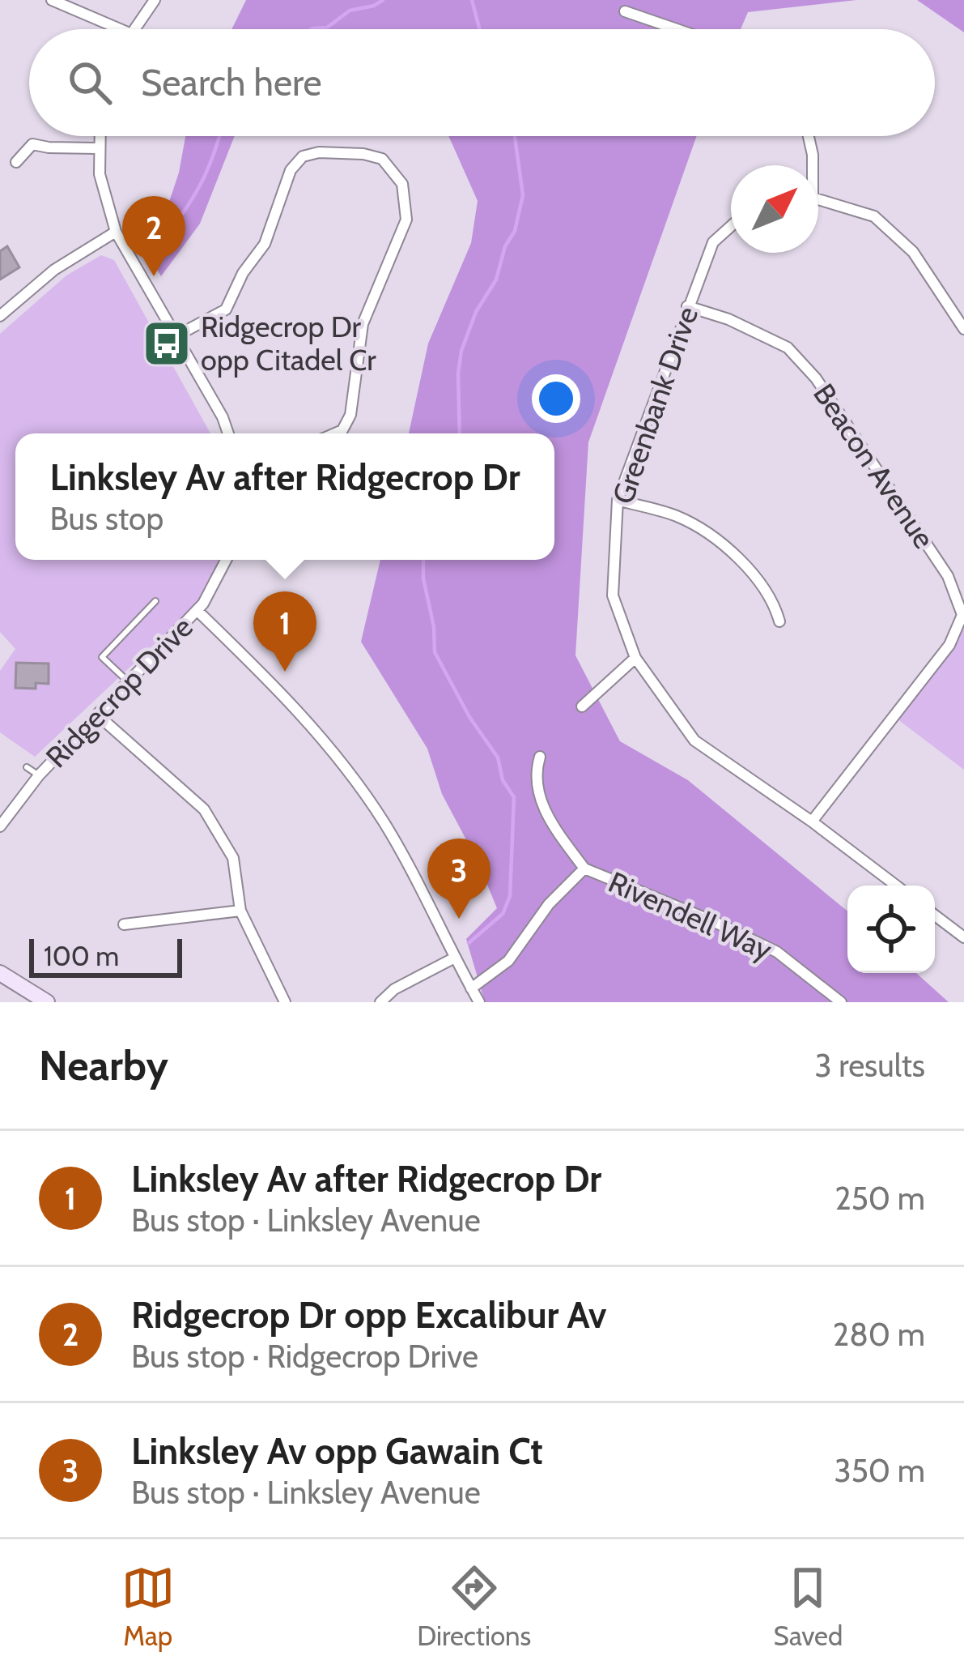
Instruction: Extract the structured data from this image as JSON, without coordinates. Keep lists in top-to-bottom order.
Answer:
{
  "streets": {
    "street": [
      "Greenbank Drive",
      "Beacon Avenue",
      "Ridgecrop Drive",
      "Rivendell Way"
    ]
  },
  "crossings": [
    ["Greenbank Drive", "Beacon Avenue"]
  ],
  "places": {
    "bus stop": ["Ridgecrop Dr opp Citadel Cr"]
  },
  "scale_bar": "100 m",
  "north": "top right",
  "page": {
    "search": "Search here",
    "pins": ["2", "1", "3"],
    "popup": ["Linksley Av after Ridgecrop Dr", "Bus stop"],
    "scale": "100 m",
    "heading": ["Nearby", "3 results"],
    "list": [
      {
        "mark": "1",
        "name": "Linksley Av after Ridgecrop Dr",
        "note": "Bus stop · Linksley Avenue",
        "value": "250 m"
      },
      {
        "mark": "2",
        "name": "Ridgecrop Dr opp Excalibur Av",
        "note": "Bus stop · Ridgecrop Drive",
        "value": "280 m"
      },
      {
        "mark": "3",
        "name": "Linksley Av opp Gawain Ct",
        "note": "Bus stop · Linksley Avenue",
        "value": "350 m"
      }
    ],
    "nav": ["Map", "Directions", "Saved"]
  }
}
